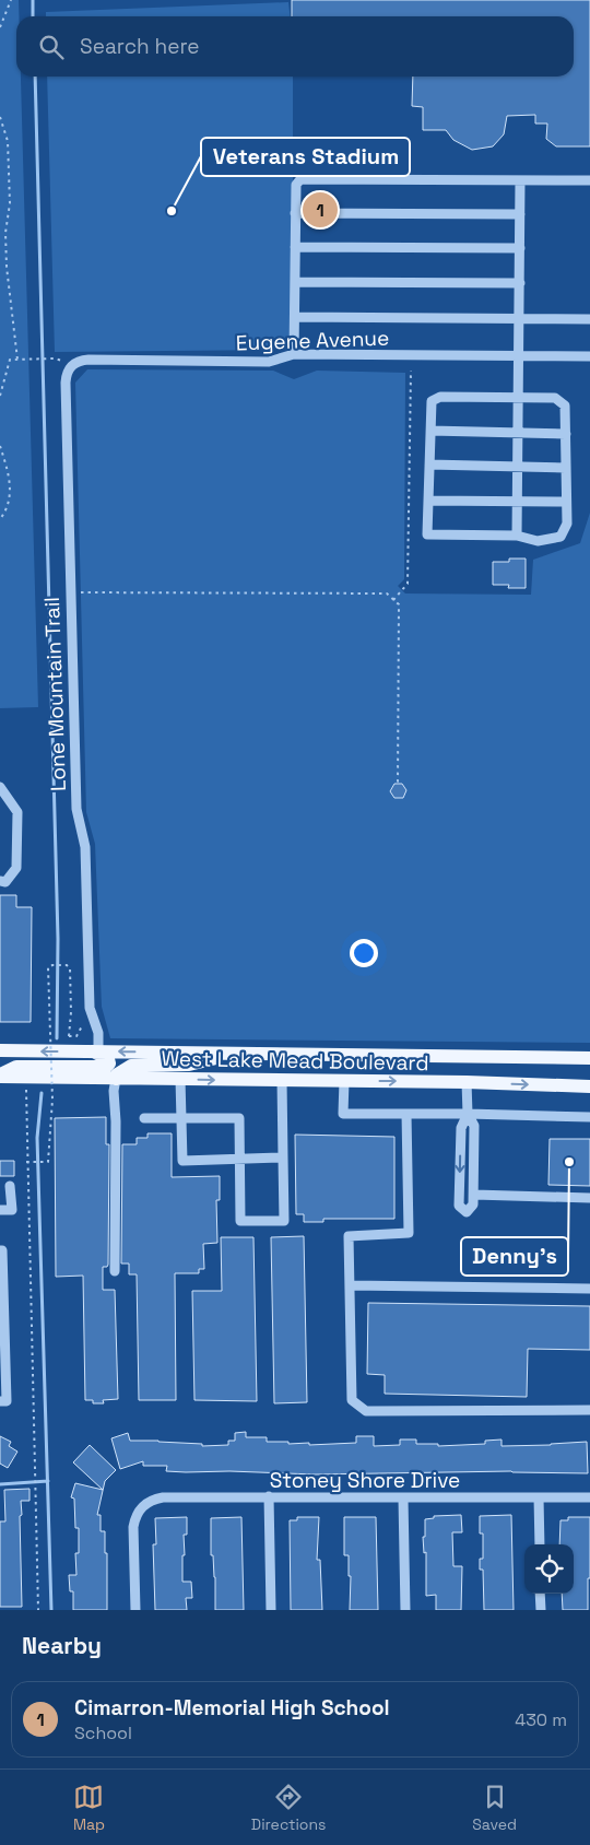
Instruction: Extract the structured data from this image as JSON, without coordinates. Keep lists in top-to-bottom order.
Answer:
{
  "streets": {
    "main road": ["West Lake Mead Boulevard"],
    "street": ["Eugene Avenue", "Lone Mountain Trail", "Stoney Shore Drive"]
  },
  "crossings": [
    ["Eugene Avenue", "Lone Mountain Trail"],
    ["Lone Mountain Trail", "West Lake Mead Boulevard"]
  ],
  "places": ["Veterans Stadium", "Denny's"],
  "page": {
    "search": "Search here",
    "pins": "1",
    "heading": "Nearby",
    "list": [
      {
        "mark": "1",
        "name": "Cimarron-Memorial High School",
        "note": "School",
        "value": "430 m"
      }
    ],
    "nav": ["Map", "Directions", "Saved"]
  }
}
